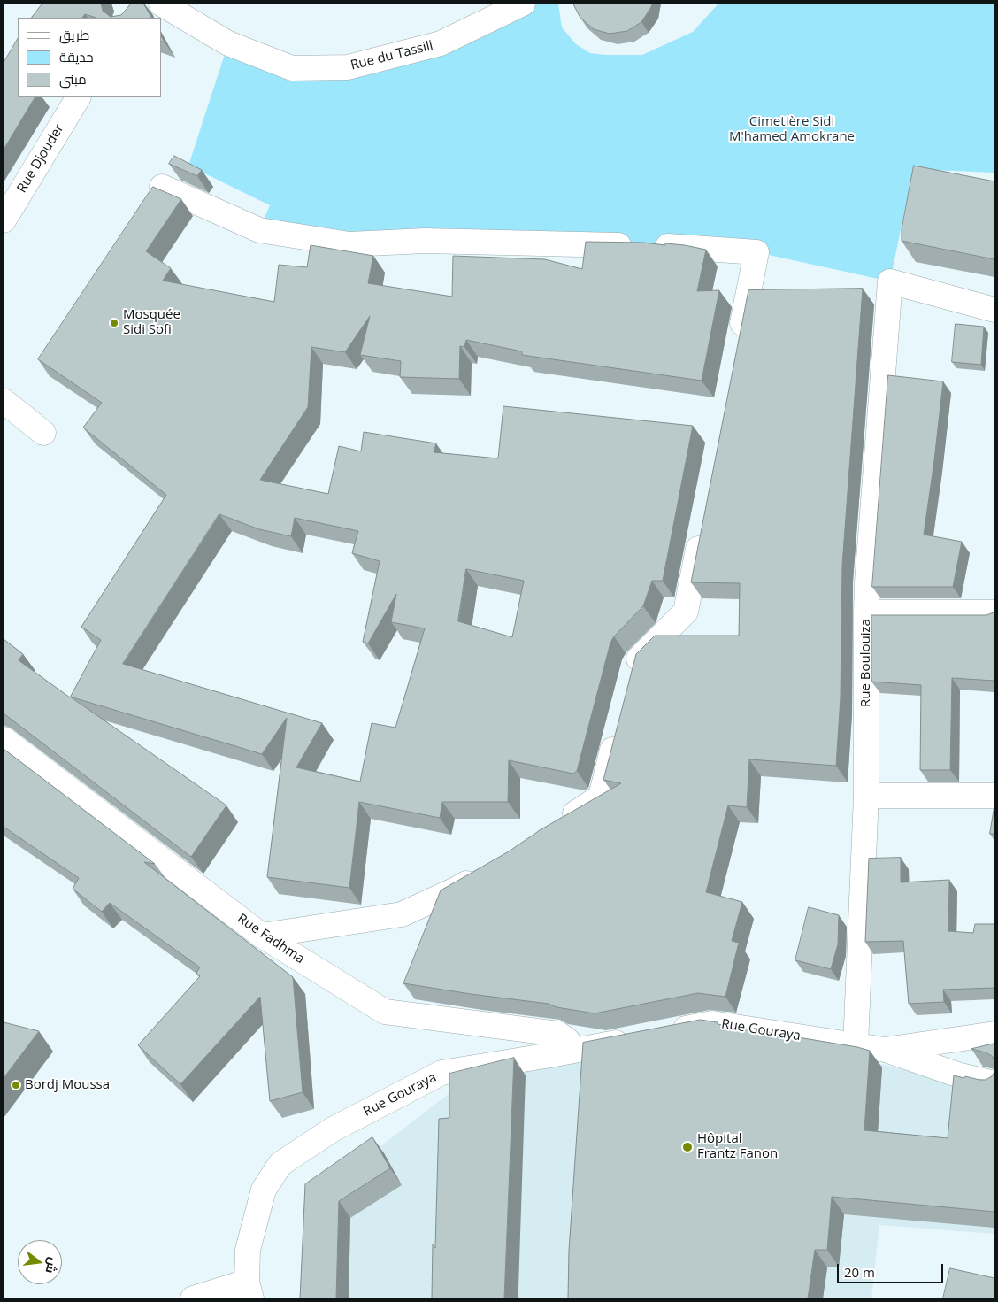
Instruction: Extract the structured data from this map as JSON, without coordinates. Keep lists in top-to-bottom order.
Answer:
{
  "streets": {
    "street": [
      "Rue du Tassili",
      "Rue Djouder",
      "Rue Boulouiza",
      "Rue Fadhma",
      "Rue Gouraya"
    ]
  },
  "crossings": [
    ["Rue Boulouiza", "Rue Gouraya"],
    ["Rue Fadhma", "Rue Gouraya"]
  ],
  "parks": ["Cimetière Sidi M'hamed Amokrane"],
  "places": ["Mosquée Sidi Sofi", "Bordj Moussa", "Hôpital Frantz Fanon"],
  "legend": ["طريق", "حديقة", "مبنى"],
  "scale_bar": "20 m",
  "north": "right"
}
